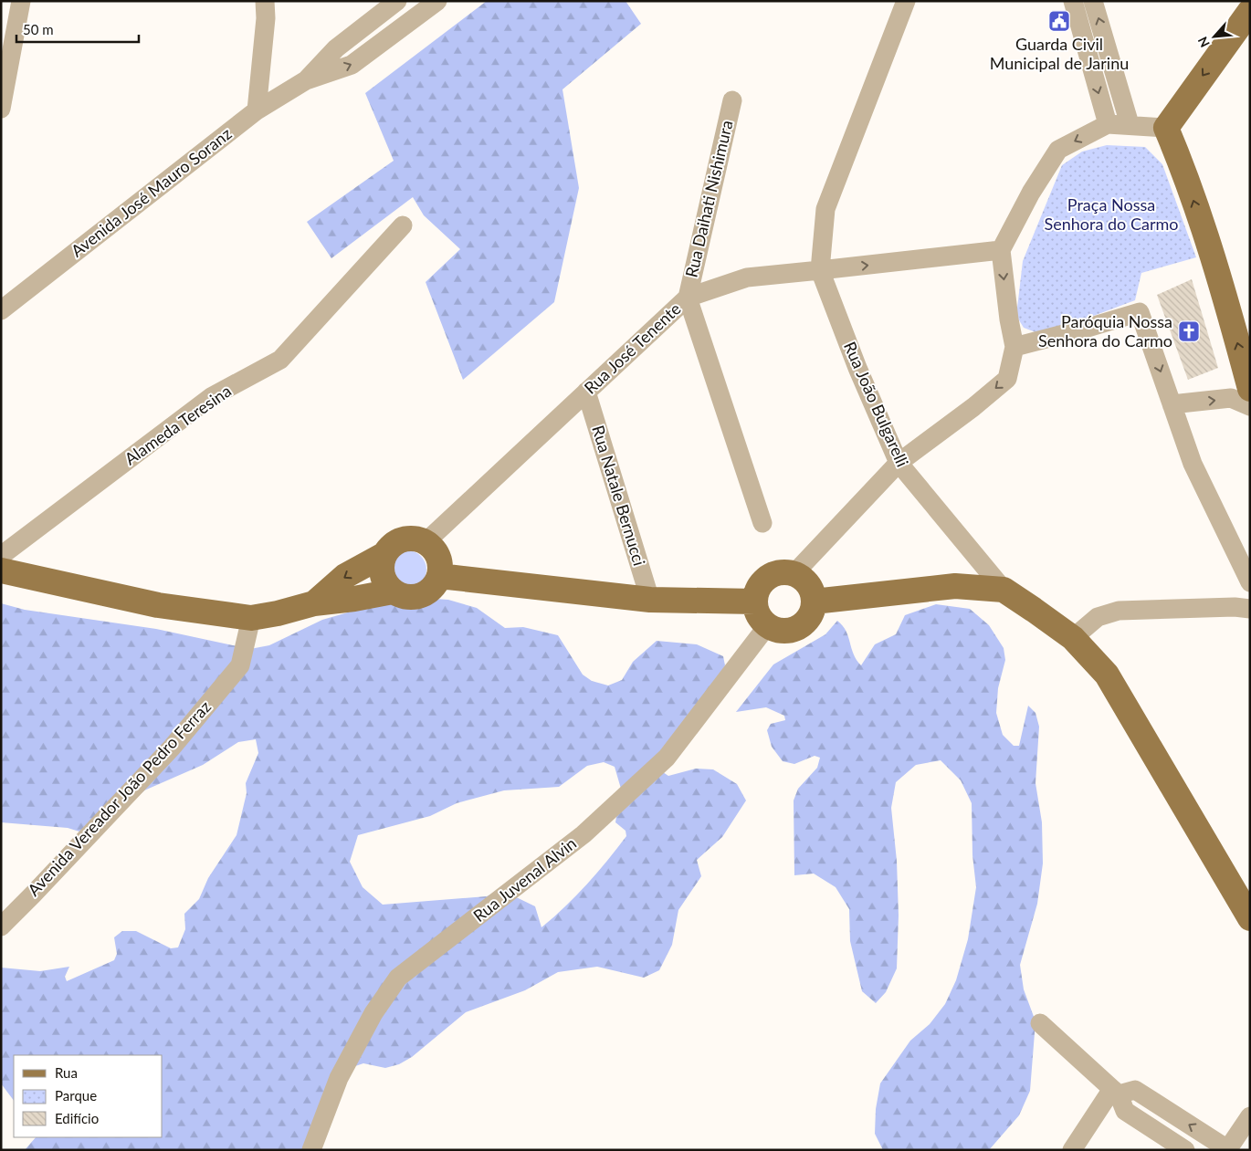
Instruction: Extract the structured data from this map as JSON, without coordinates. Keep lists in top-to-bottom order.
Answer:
{
  "streets": {
    "street": [
      "Avenida José Mauro Soranz",
      "Rua Daihati Nishimura",
      "Rua José Tenente",
      "Rua João Bulgarelli",
      "Alameda Teresina",
      "Rua Natale Bernucci",
      "Avenida Vereador João Pedro Ferraz",
      "Rua Juvenal Alvin"
    ]
  },
  "crossings": [
    ["Rua Daihati Nishimura", "Rua José Tenente"],
    ["Rua José Tenente", "Rua João Bulgarelli"],
    ["Rua José Tenente", "Rua Natale Bernucci"]
  ],
  "parks": ["Praça Nossa Senhora do Carmo"],
  "places": {
    "public building": ["Guarda Civil Municipal de Jarinu"],
    "church": ["Paróquia Nossa Senhora do Carmo"]
  },
  "legend": ["Rua", "Parque", "Edifício"],
  "scale_bar": "50 m",
  "north": "bottom left"
}
